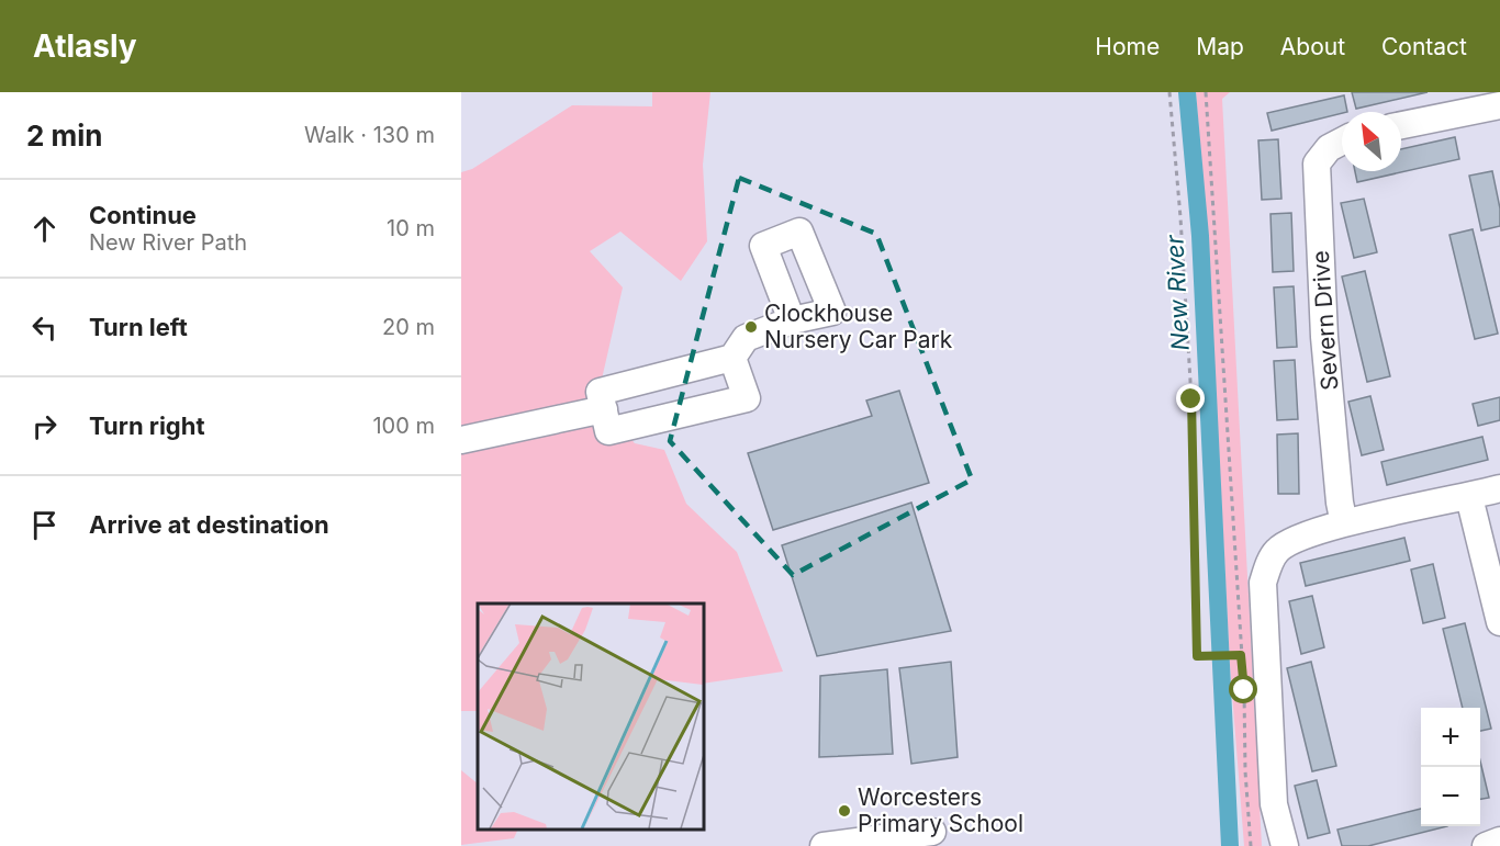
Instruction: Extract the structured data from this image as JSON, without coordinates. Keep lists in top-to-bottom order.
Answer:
{
  "streets": {
    "street": ["Severn Drive"]
  },
  "water": ["New River"],
  "places": ["Clockhouse Nursery Car Park", "Worcesters Primary School"],
  "north": "top left",
  "page": {
    "header": "Atlasly",
    "nav": [
      "Home",
      "Map",
      "About",
      "Contact"
    ],
    "heading": ["2 min", "Walk · 130 m"],
    "list": [
      ["Continue", "New River Path", "10 m"],
      ["Turn left", "20 m"],
      ["Turn right", "100 m"],
      "Arrive at destination"
    ],
    "map_buttons": ["+", "−"]
  }
}
